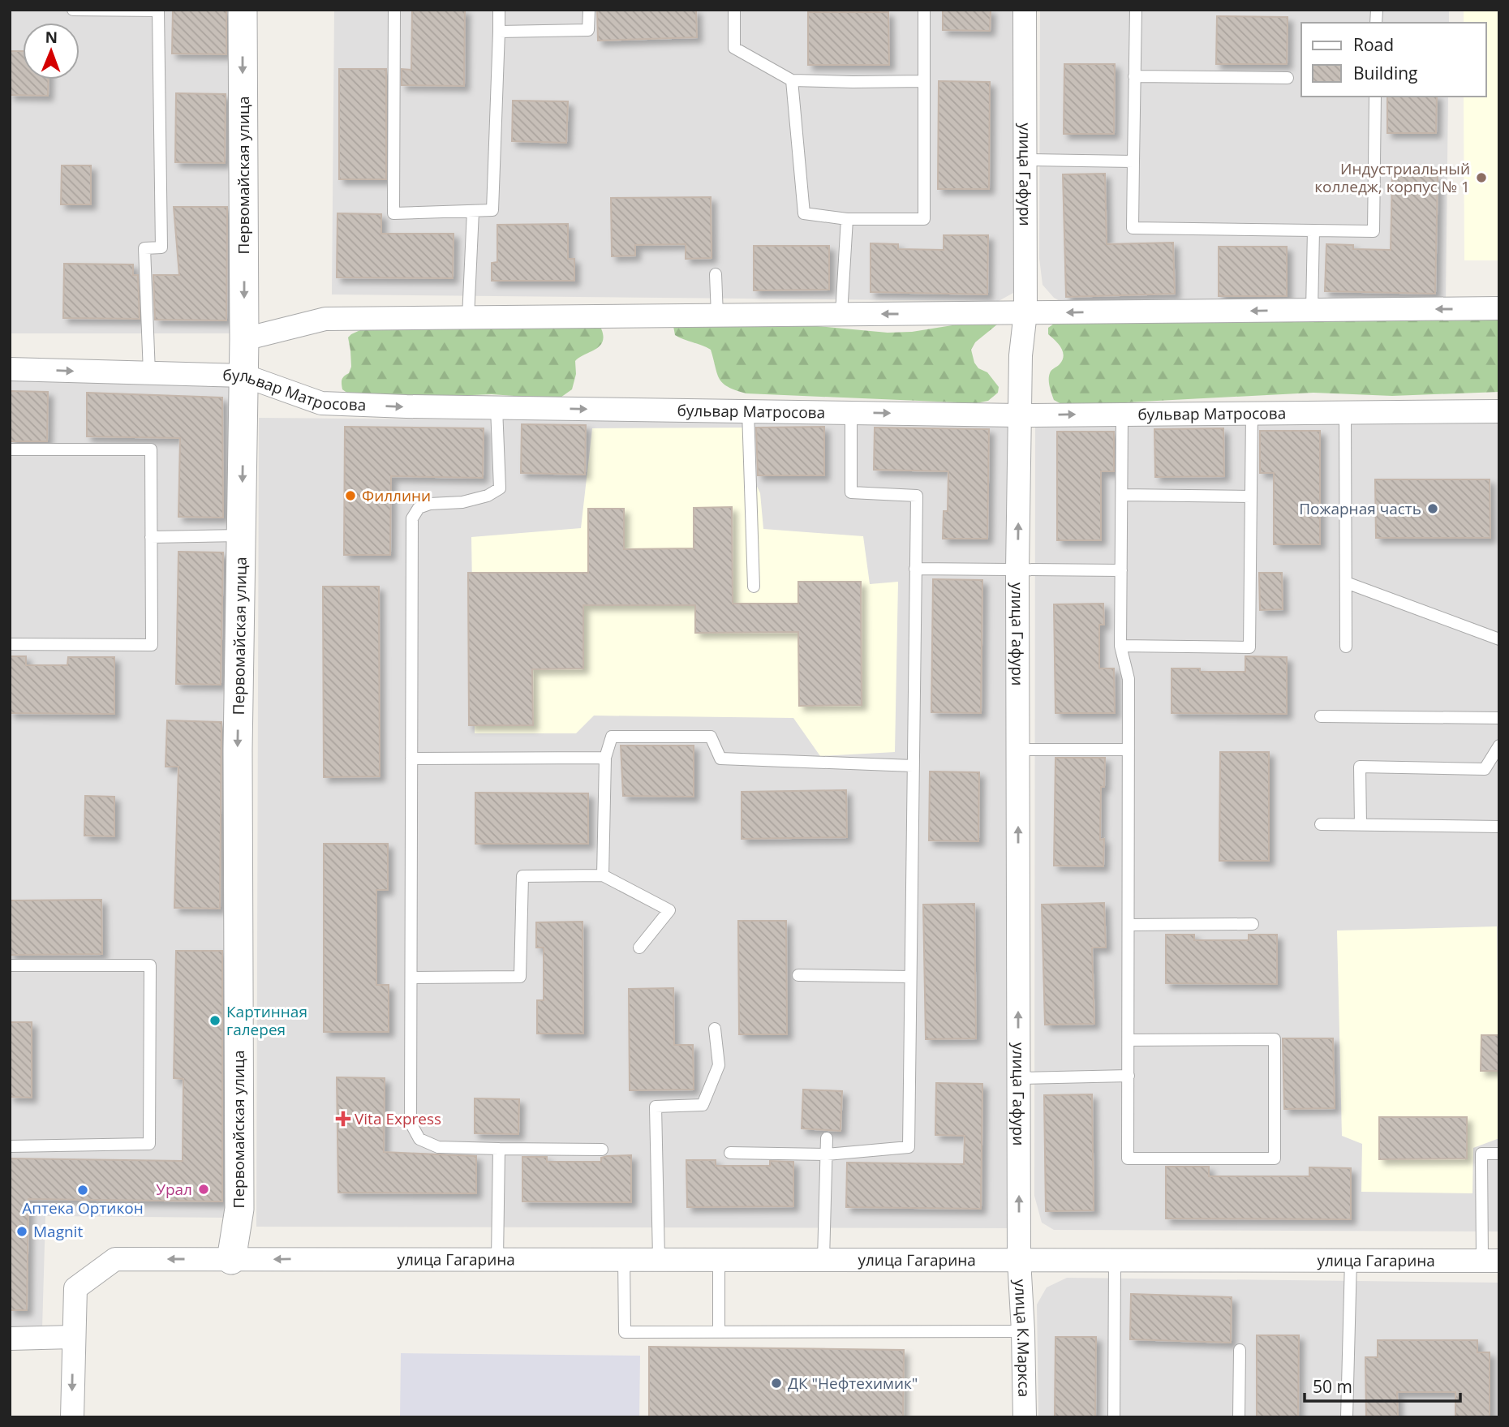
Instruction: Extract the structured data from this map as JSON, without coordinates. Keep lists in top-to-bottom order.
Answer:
{
  "streets": {
    "street": [
      "Первомайская улица",
      "улица Гафури",
      "бульвар Матросова",
      "улица Гагарина",
      "улица К.Маркса"
    ]
  },
  "crossings": [
    ["Первомайская улица", "бульвар Матросова"],
    ["Первомайская улица", "улица Гагарина"],
    ["улица Гафури", "бульвар Матросова"],
    ["улица Гафури", "улица Гагарина"],
    ["улица Гафури", "улица К.Маркса"],
    ["улица Гагарина", "улица К.Маркса"]
  ],
  "one_way": ["Первомайская улица", "улица Гафури"],
  "places": {
    "other": [
      "Индустриальный колледж, корпус № 1",
      "Филлини",
      "Пожарная часть",
      "Картинная галерея",
      "Урал",
      "Аптека Ортикон",
      "Magnit",
      "ДК \"Нефтехимик\""
    ],
    "health": ["Vita Express"]
  },
  "legend": ["Road", "Building"],
  "scale_bar": "50 m",
  "north": "top"
}
